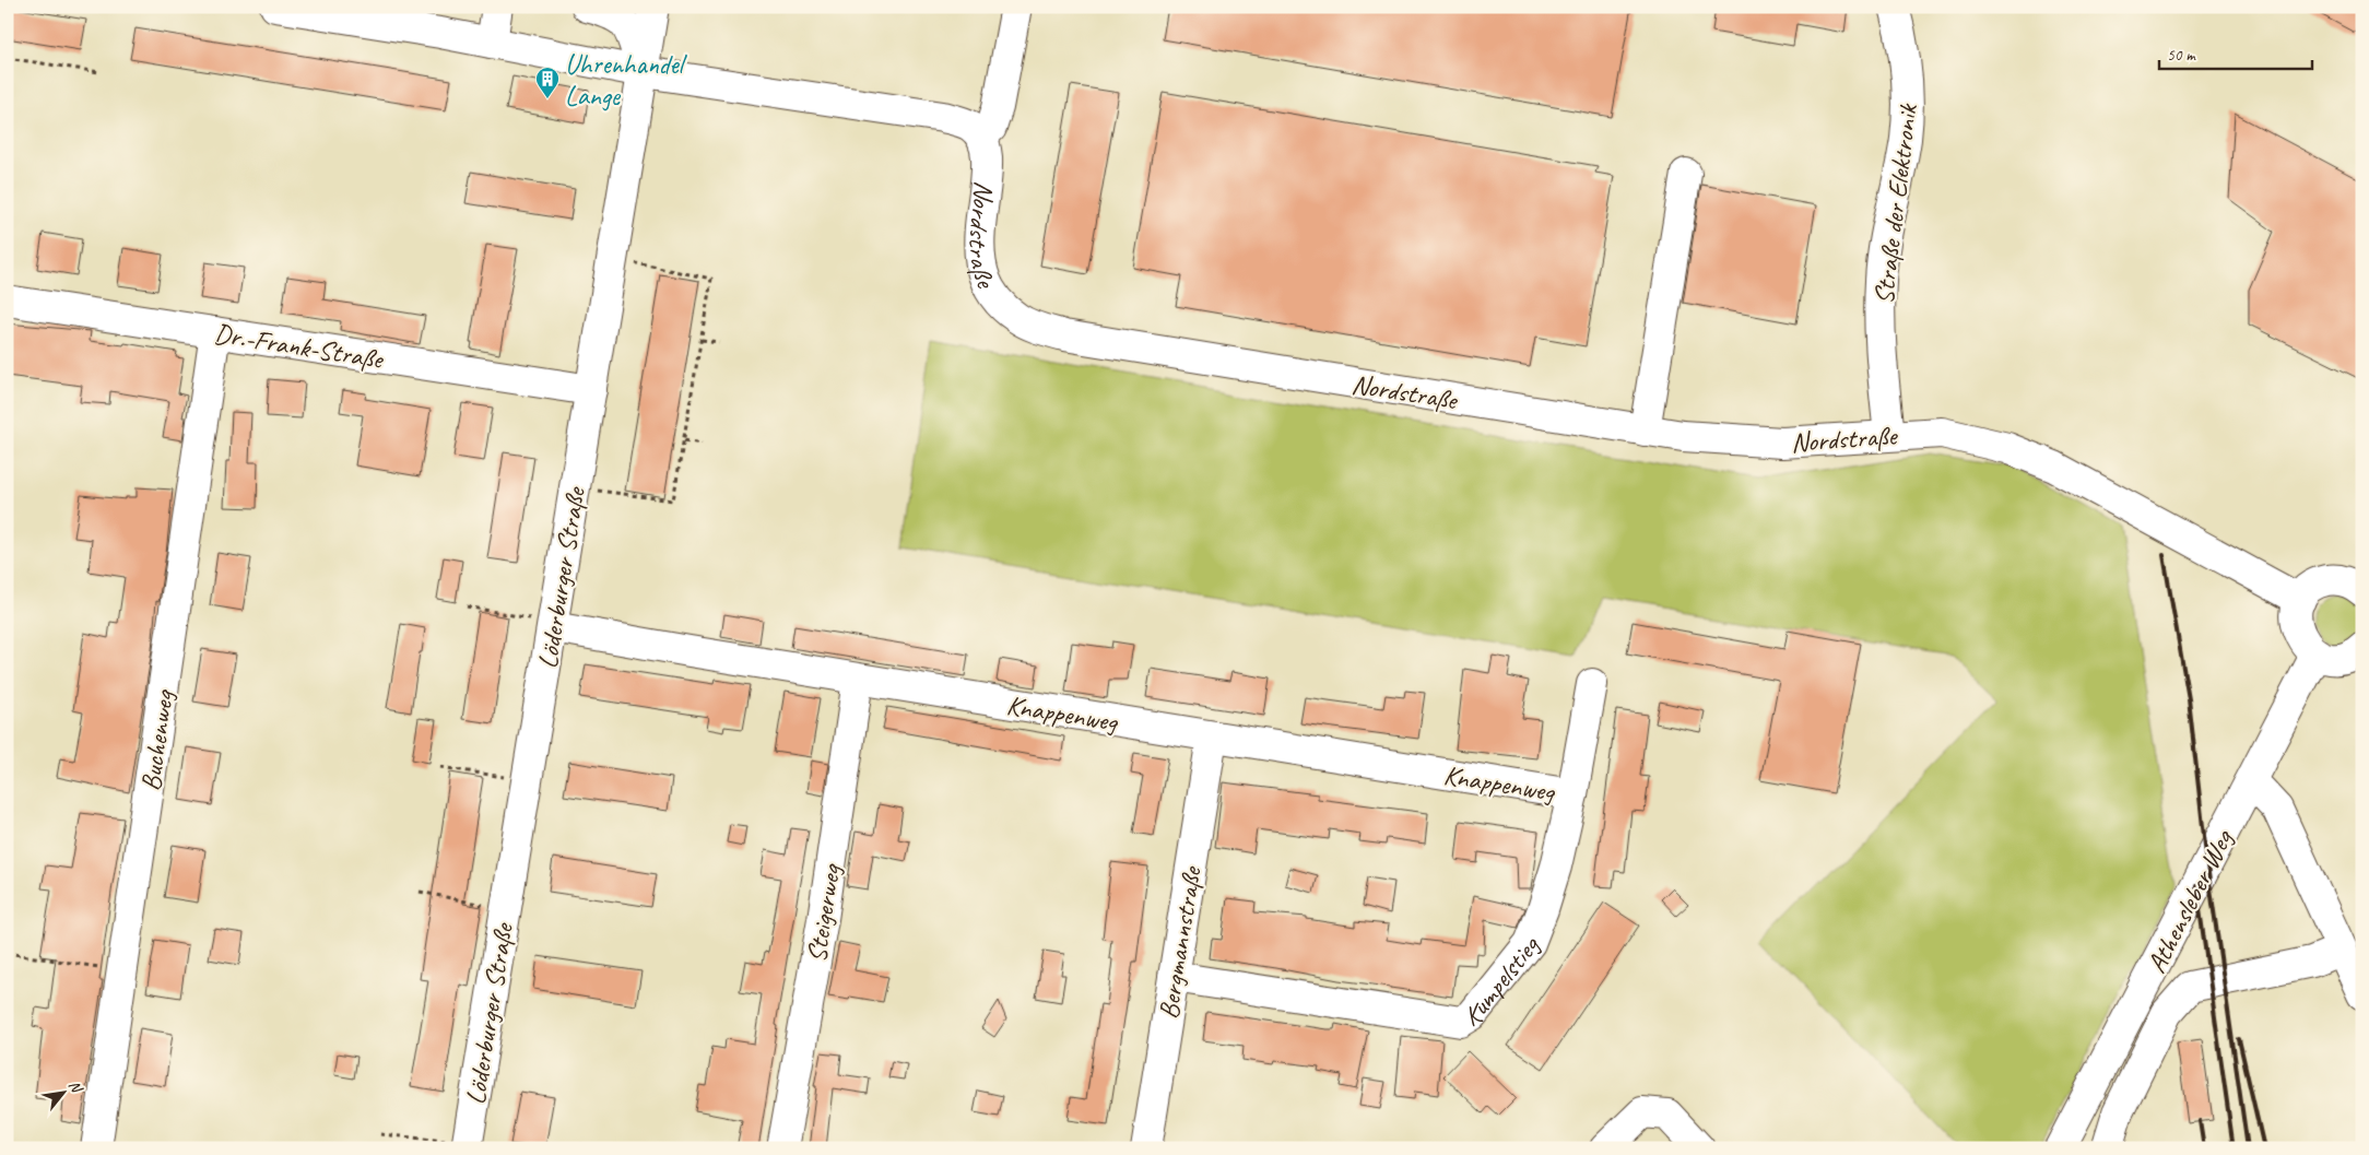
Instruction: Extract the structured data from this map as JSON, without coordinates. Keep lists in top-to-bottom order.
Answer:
{
  "streets": {
    "street": [
      "Straße der Elektronik",
      "Nordstraße",
      "Dr.-Frank-Straße",
      "Löderburger Straße",
      "Knappenweg",
      "Buchenweg",
      "Athensleber Weg",
      "Steigerweg",
      "Bergmannstraße",
      "Kumpelstieg"
    ]
  },
  "crossings": [
    ["Straße der Elektronik", "Nordstraße"],
    ["Dr.-Frank-Straße", "Löderburger Straße"],
    ["Dr.-Frank-Straße", "Buchenweg"],
    ["Löderburger Straße", "Knappenweg"],
    ["Knappenweg", "Steigerweg"],
    ["Knappenweg", "Bergmannstraße"],
    ["Knappenweg", "Kumpelstieg"],
    ["Bergmannstraße", "Kumpelstieg"]
  ],
  "places": {
    "building": ["Uhrenhandel Lange"]
  },
  "scale_bar": "50 m",
  "north": "top right"
}
